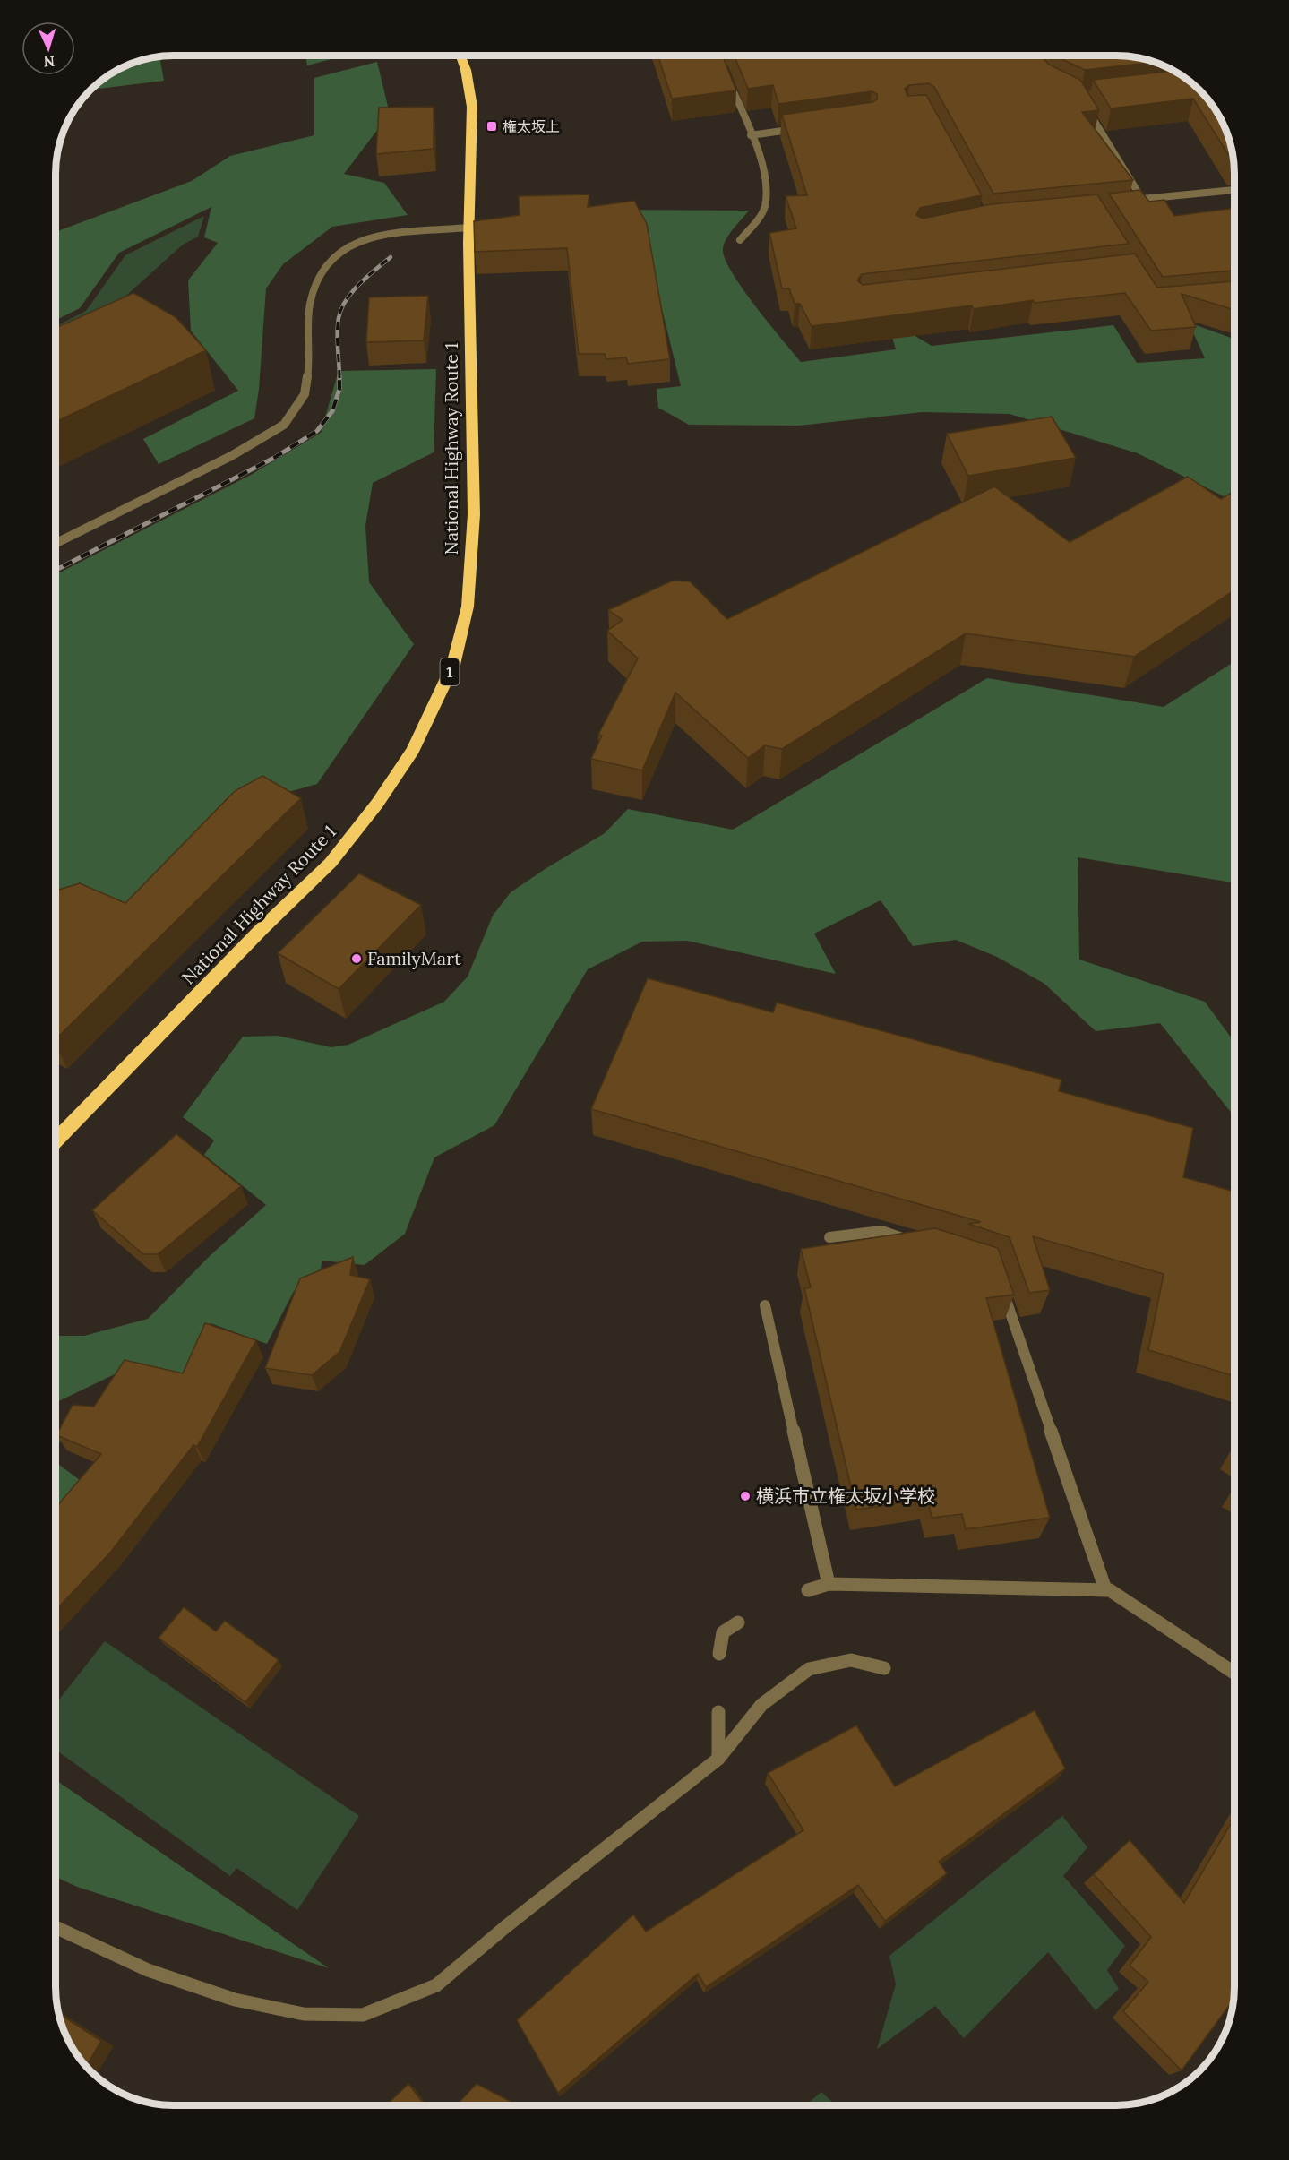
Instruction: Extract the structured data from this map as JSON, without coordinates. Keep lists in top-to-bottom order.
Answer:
{
  "streets": {
    "highway": ["National Highway Route 1", "1"]
  },
  "places": {
    "transit": ["権太坂上"],
    "other": ["FamilyMart", "横浜市立権太坂小学校"]
  },
  "north": "bottom"
}
